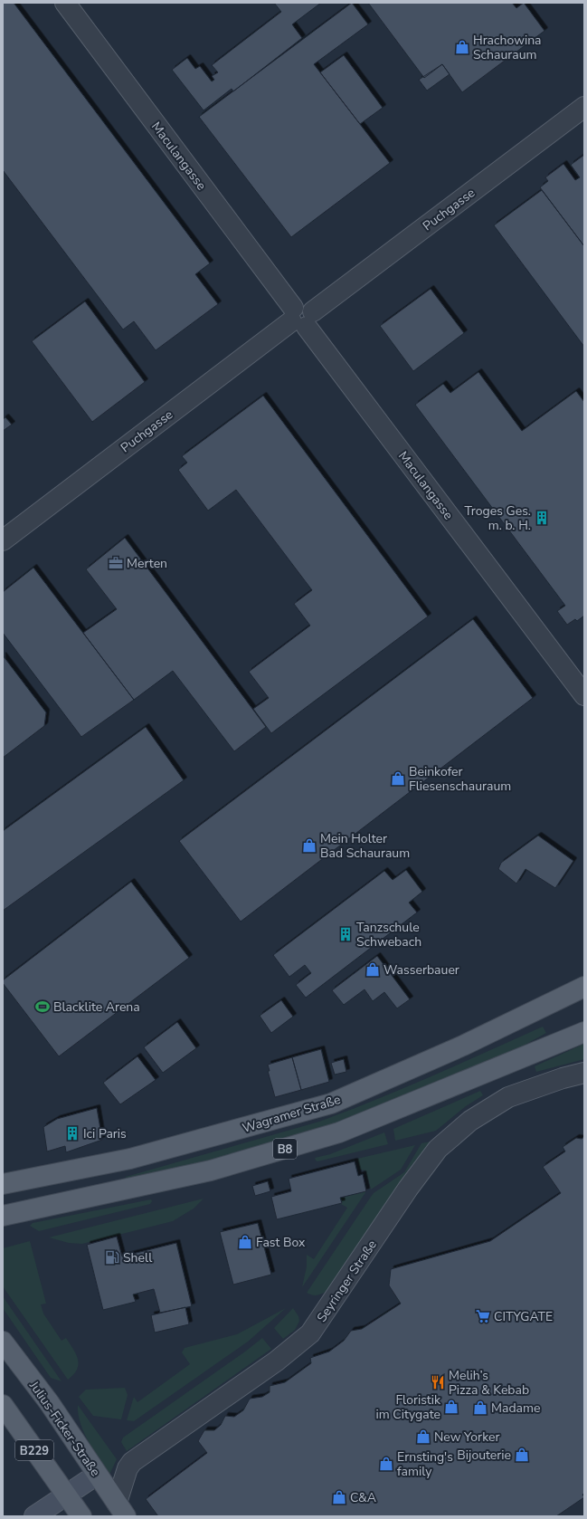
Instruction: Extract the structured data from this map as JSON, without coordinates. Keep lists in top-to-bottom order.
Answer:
{
  "streets": {
    "main road": [
      "Wagramer Straße",
      "B8",
      "Julius-Ficker-Straße",
      "B229"
    ],
    "street": ["Maculangasse", "Puchgasse", "Seyringer Straße"]
  },
  "crossings": [
    ["Maculangasse", "Puchgasse"],
    ["Seyringer Straße", "Julius-Ficker-Straße"]
  ],
  "places": {
    "shop": [
      "Hrachowina Schauraum",
      "Beinkofer Fliesenschauraum",
      "Mein Holter Bad Schauraum",
      "Wasserbauer",
      "Fast Box",
      "Floristik im Citygate",
      "Madame",
      "New Yorker",
      "Bijouterie",
      "Ernsting's family",
      "C&A"
    ],
    "building": ["Troges Ges. m. b. H.", "Tanzschule Schwebach", "Ici Paris"],
    "office": ["Merten"],
    "sports": ["Blacklite Arena"],
    "fuel station": ["Shell"],
    "supermarket": ["CITYGATE"],
    "restaurant": ["Melih’s Pizza & Kebab"]
  }
}
